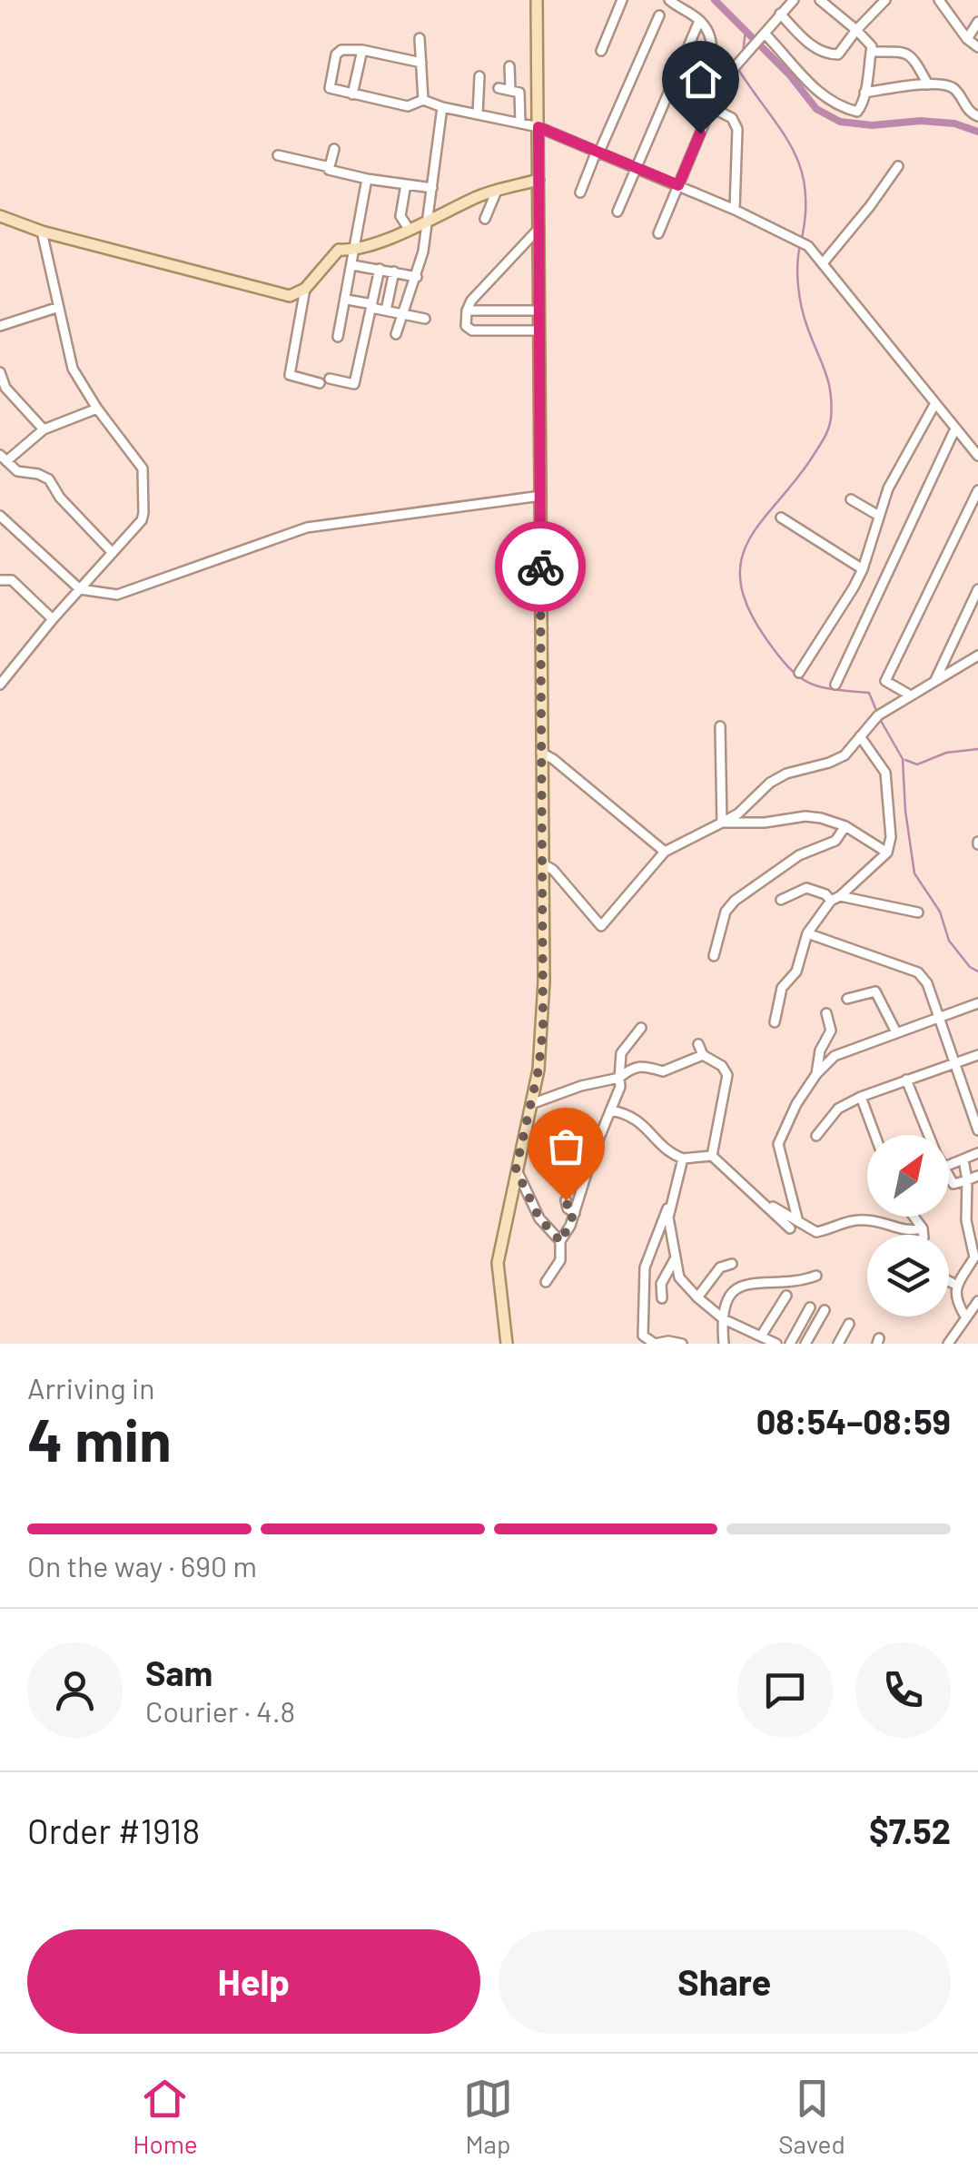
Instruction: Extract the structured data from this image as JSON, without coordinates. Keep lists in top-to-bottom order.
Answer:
{
  "north": "top right",
  "page": {
    "heading": ["4 min", "Arriving in", "08:54–08:59"],
    "panel": [
      "Sam",
      "Courier · 4.8",
      "Order #1918",
      "$7.52"
    ],
    "bar": "On the way · 690 m",
    "buttons": ["Help", "Share"],
    "tabs": ["Home", "Map", "Saved"]
  }
}
